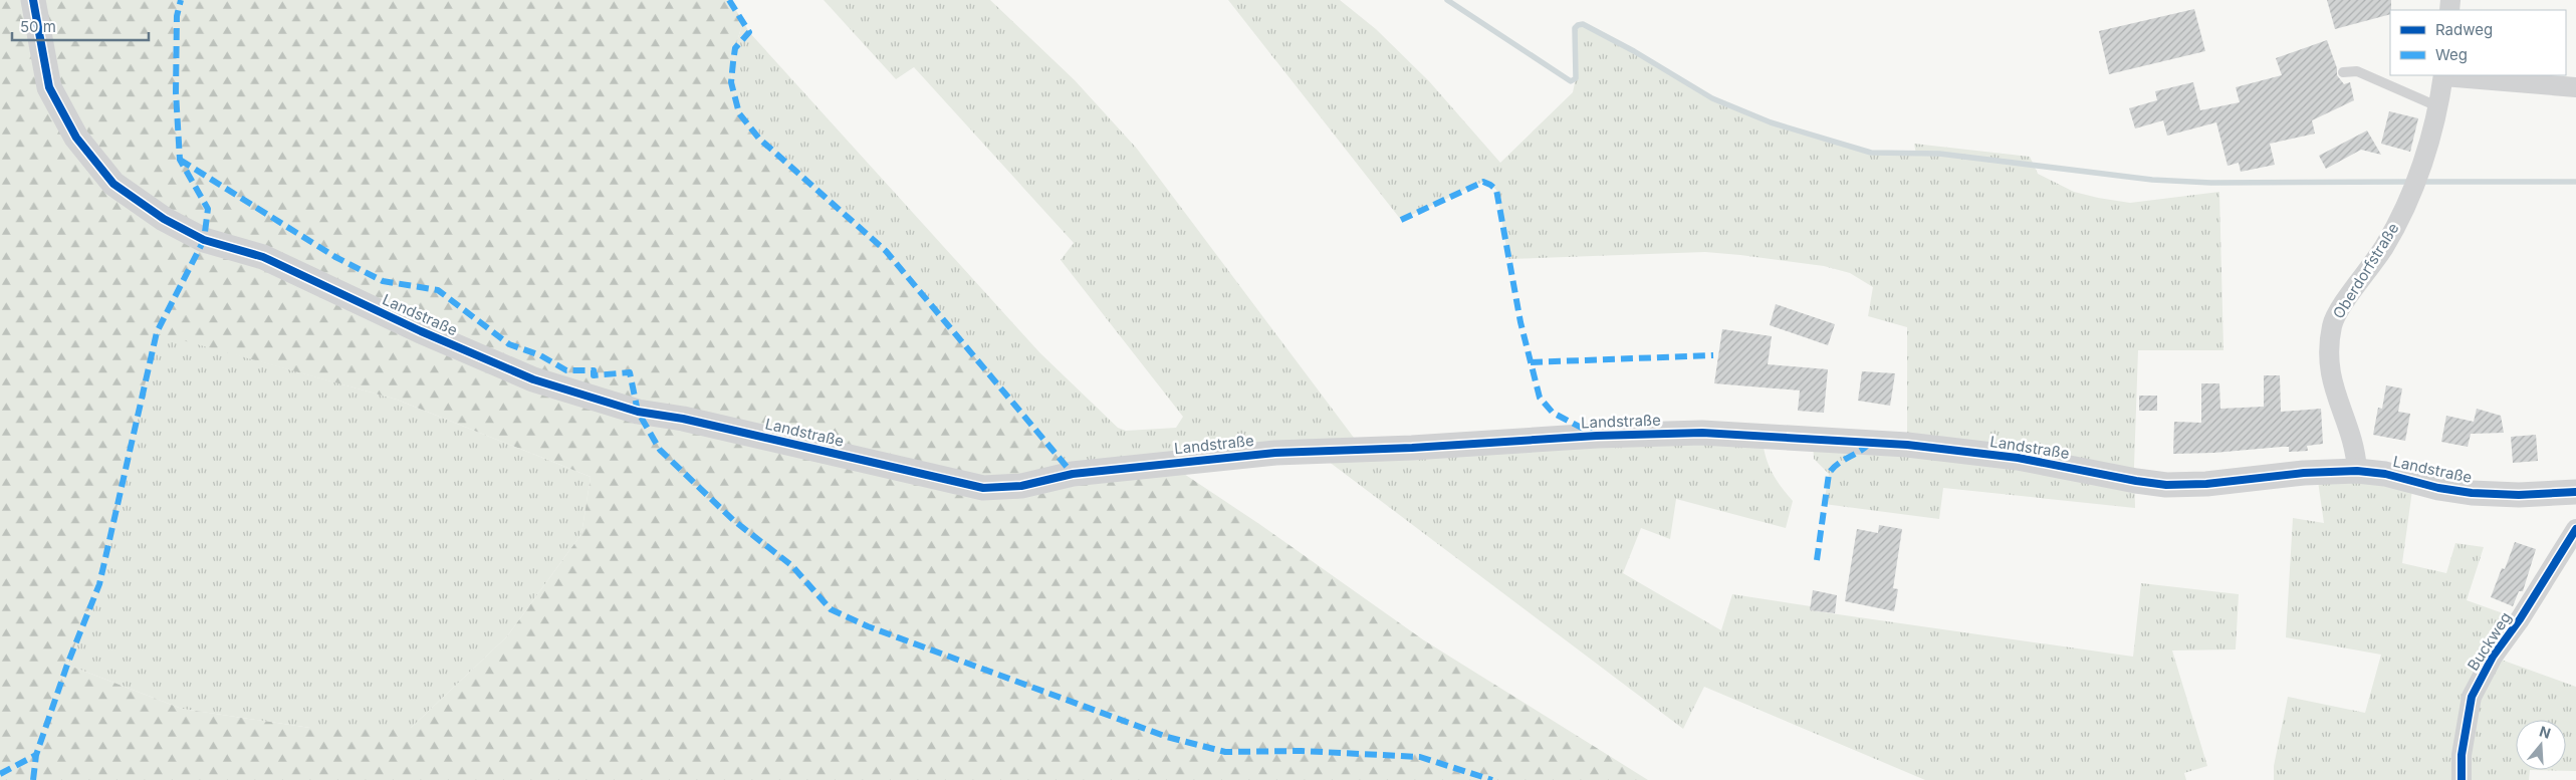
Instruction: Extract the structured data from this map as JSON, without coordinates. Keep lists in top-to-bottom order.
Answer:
{
  "streets": {
    "street": ["Oberdorfstraße", "Landstraße", "Buckweg"]
  },
  "crossings": [
    ["Oberdorfstraße", "Landstraße"]
  ],
  "legend": ["Radweg", "Weg"],
  "scale_bar": "50 m",
  "north": "top"
}
